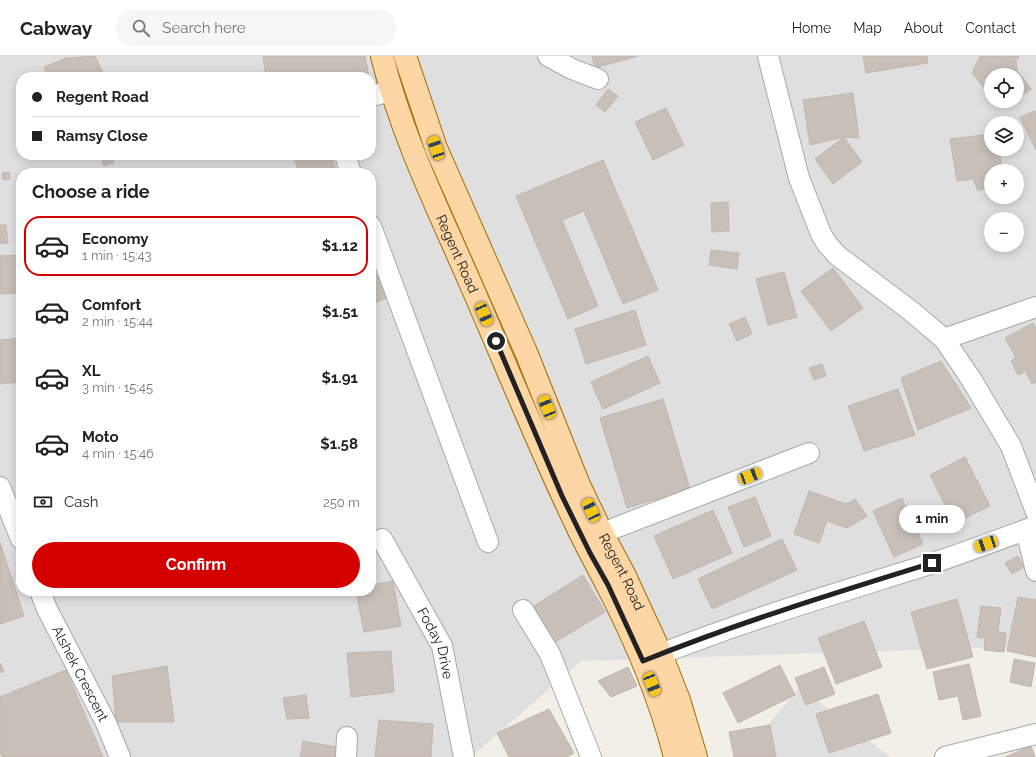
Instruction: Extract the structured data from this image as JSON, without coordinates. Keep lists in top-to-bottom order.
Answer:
{
  "streets": {
    "main road": ["Regent Road"],
    "street": ["Foday Drive", "Alshek Crescent"]
  },
  "page": {
    "header": "Cabway",
    "search": "Search here",
    "nav": [
      "Home",
      "Map",
      "About",
      "Contact"
    ],
    "map_buttons": ["+", "−"],
    "banner": ["Regent Road", "Ramsy Close"],
    "heading": "Choose a ride",
    "list": [
      {
        "name": "Economy",
        "note": "1 min · 15:43",
        "value": "$1.12"
      },
      {
        "name": "Comfort",
        "note": "2 min · 15:44",
        "value": "$1.51"
      },
      {
        "name": "XL",
        "note": "3 min · 15:45",
        "value": "$1.91"
      },
      {
        "name": "Moto",
        "note": "4 min · 15:46",
        "value": "$1.58"
      }
    ],
    "pay": ["Cash", "250 m"],
    "bubble": "1 min",
    "buttons": "Confirm"
  }
}
